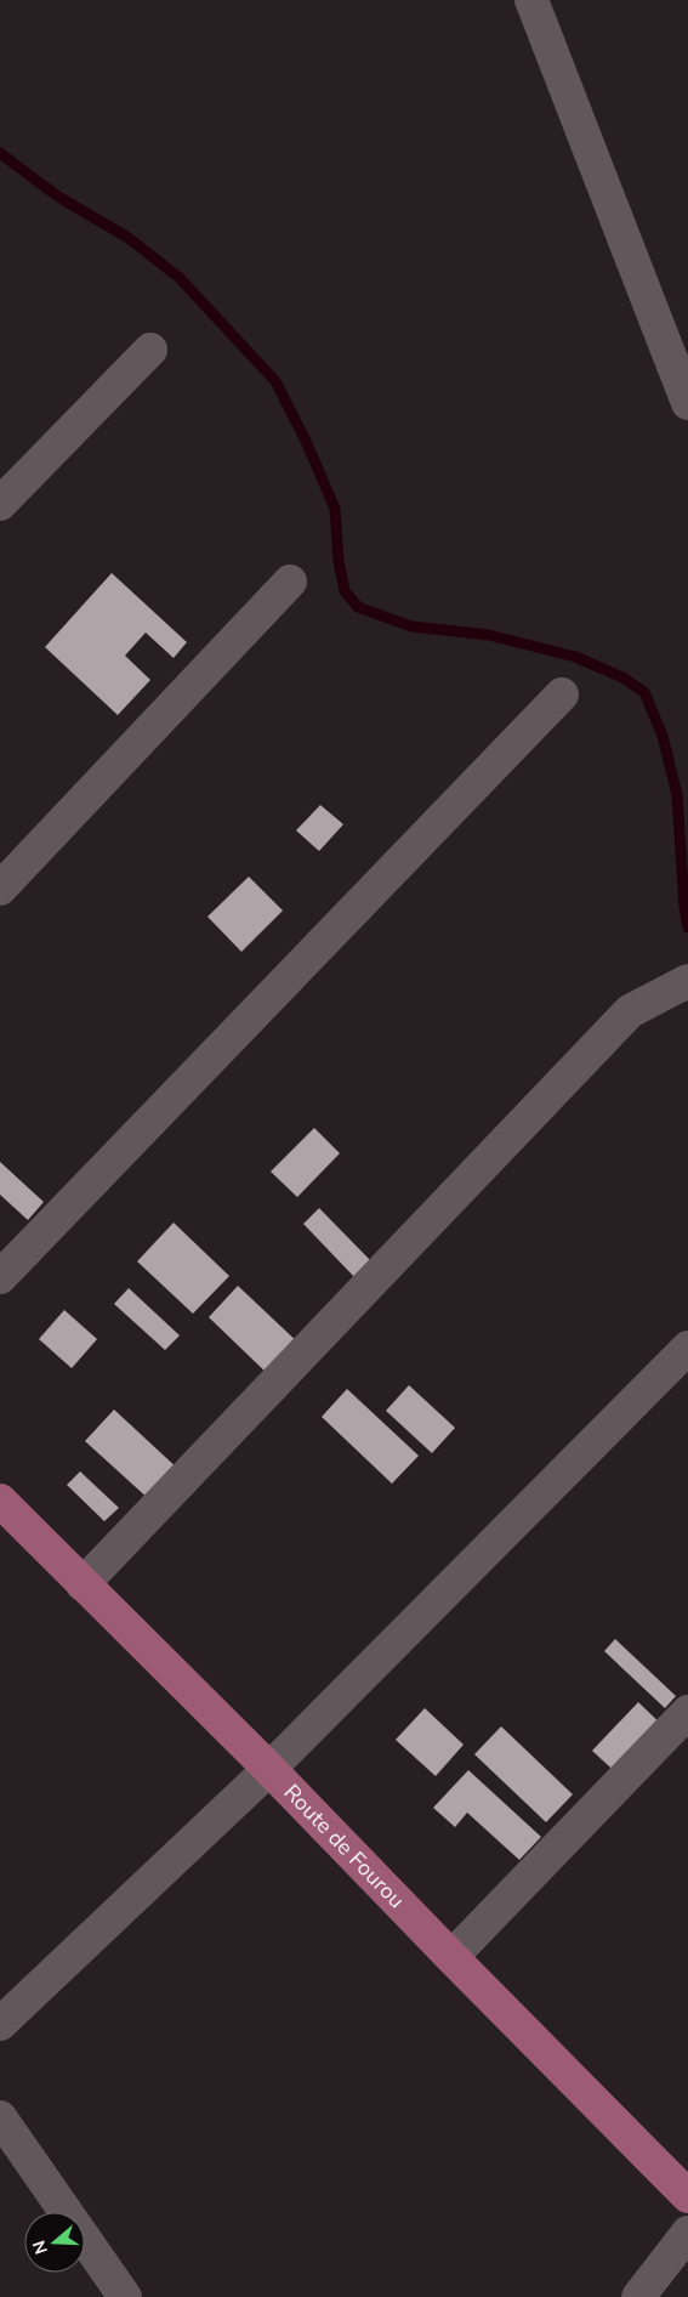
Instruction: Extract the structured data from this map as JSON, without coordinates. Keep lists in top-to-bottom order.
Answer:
{
  "streets": {
    "main road": ["Route de Fourou"]
  },
  "north": "left"
}
